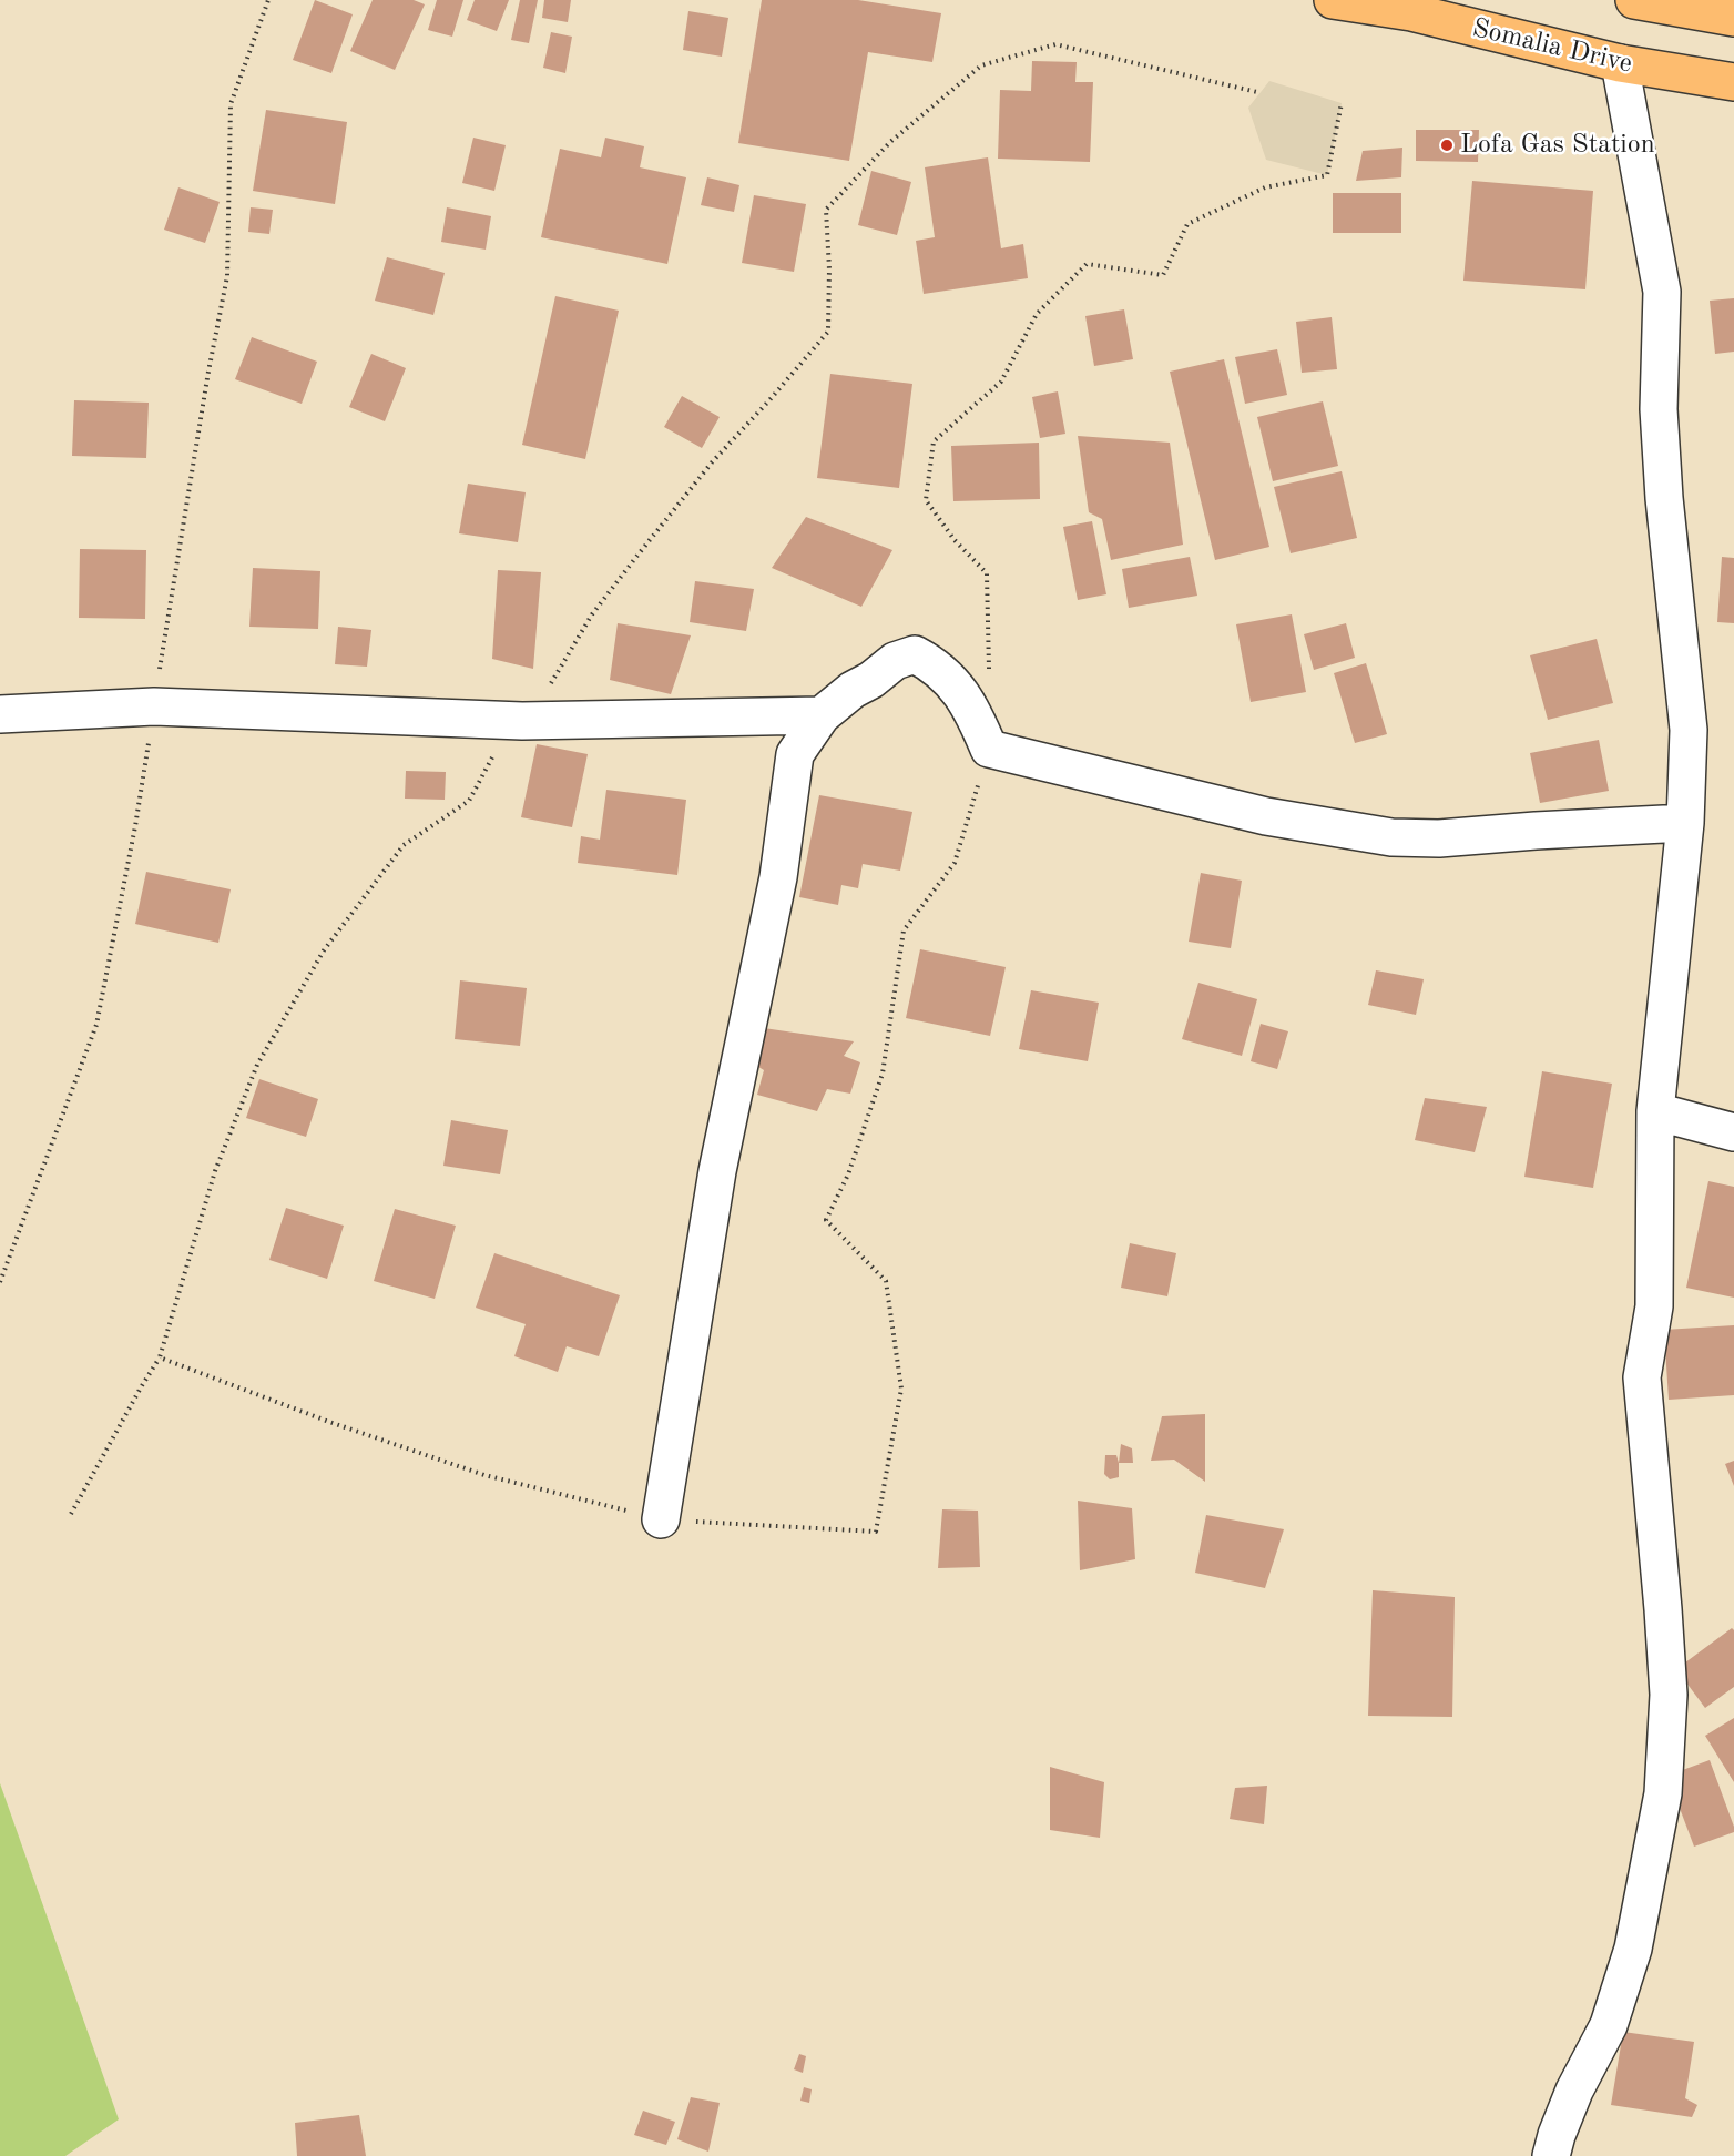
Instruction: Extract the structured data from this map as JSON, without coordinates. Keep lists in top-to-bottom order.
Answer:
{
  "streets": {
    "main road": ["Somalia Drive"]
  },
  "places": ["Lofa Gas Station"]
}
